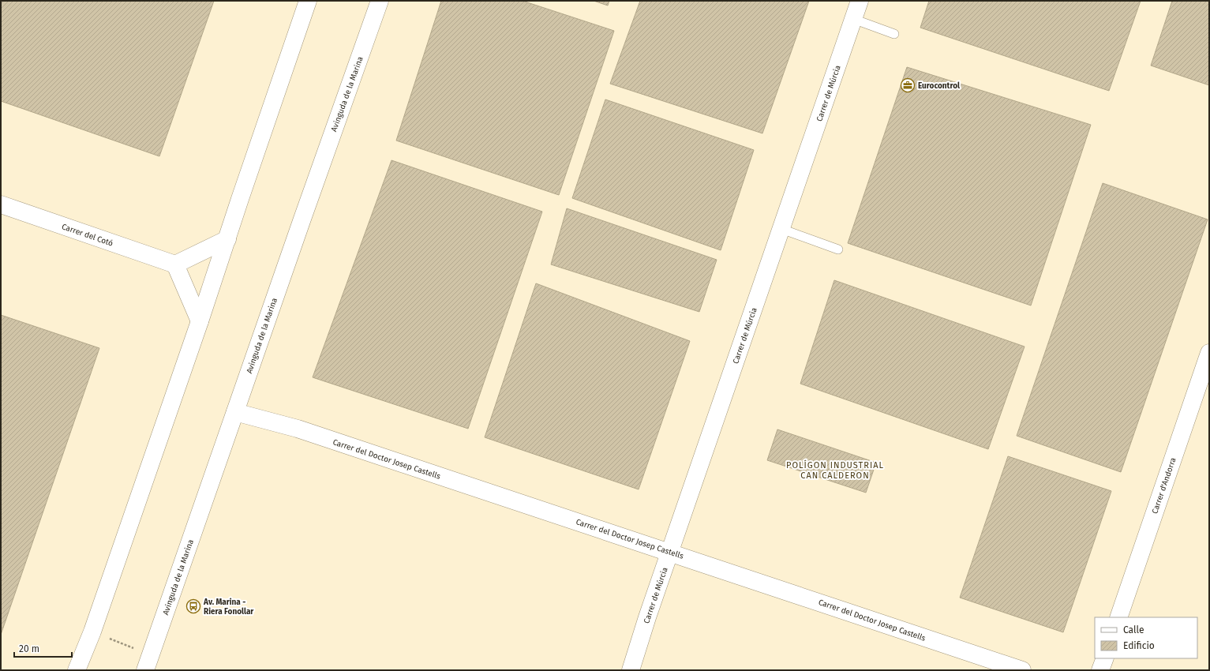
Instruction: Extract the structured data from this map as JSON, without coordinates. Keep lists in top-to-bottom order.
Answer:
{
  "streets": {
    "street": [
      "Carrer de Múrcia",
      "Avinguda de la Marina",
      "Carrer del Cotó",
      "Carrer del Doctor Josep Castells",
      "Carrer d'Andorra"
    ]
  },
  "crossings": [
    ["Carrer de Múrcia", "Carrer del Doctor Josep Castells"],
    ["Avinguda de la Marina", "Carrer del Doctor Josep Castells"]
  ],
  "districts": ["POLÍGON INDUSTRIAL CAN CALDERON"],
  "places": {
    "office": ["Eurocontrol"],
    "bus stop": ["Av. Marina - Riera Fonollar"]
  },
  "legend": ["Calle", "Edificio"],
  "scale_bar": "20 m"
}
